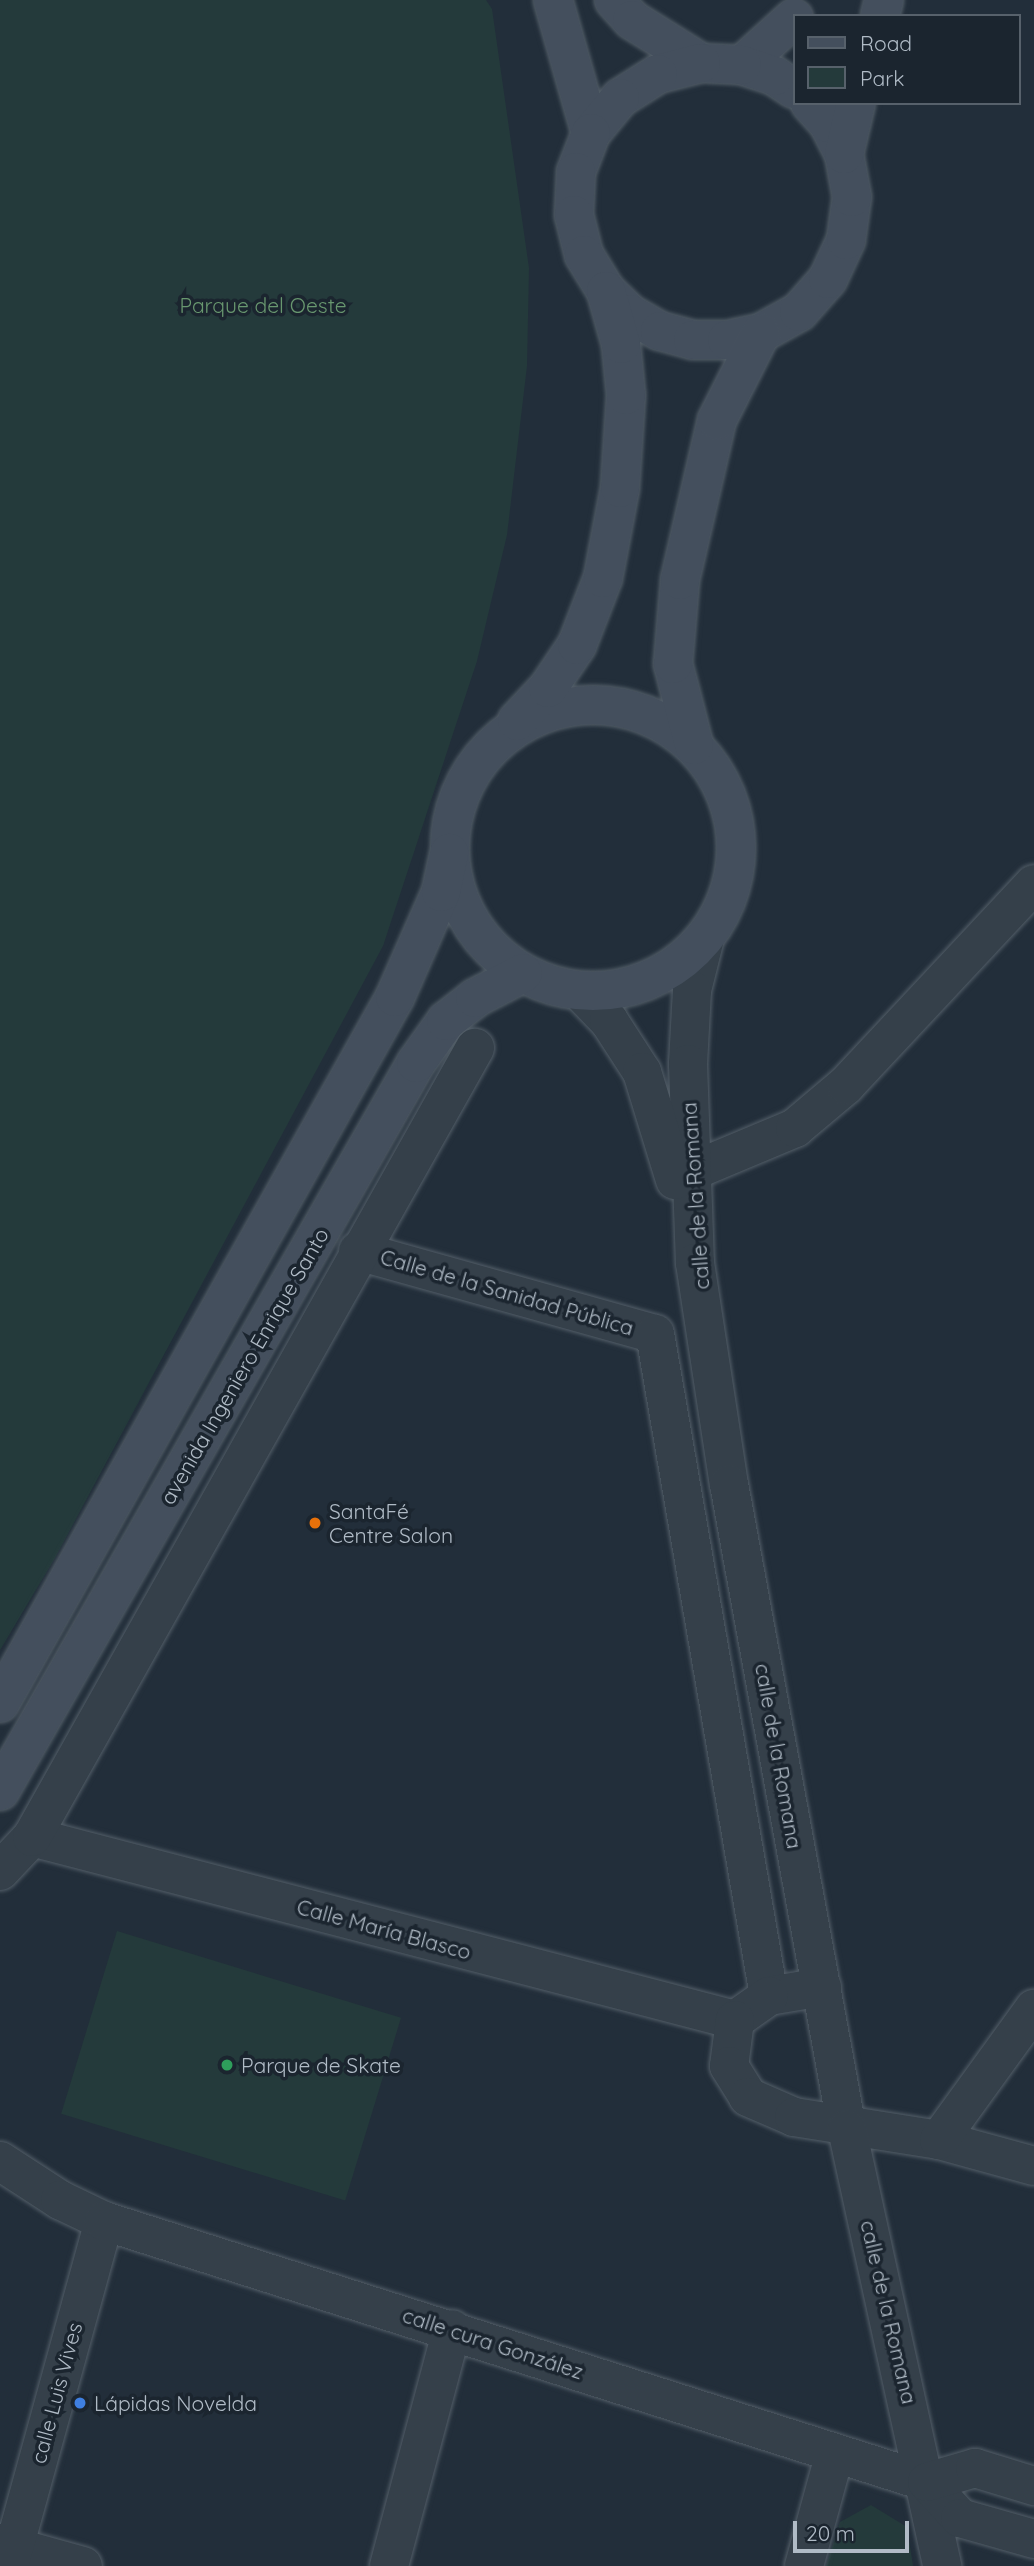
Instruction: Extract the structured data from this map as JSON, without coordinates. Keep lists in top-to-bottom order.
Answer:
{
  "streets": {
    "main road": ["avenida Ingeniero Enrique Santo"],
    "street": [
      "calle de la Romana",
      "Calle de la Sanidad Pública",
      "Calle María Blasco",
      "calle cura González",
      "calle Luis Vives"
    ]
  },
  "crossings": [
    ["calle de la Romana", "calle cura González"],
    ["Calle de la Sanidad Pública", "avenida Ingeniero Enrique Santo"],
    ["avenida Ingeniero Enrique Santo", "Calle María Blasco"],
    ["calle cura González", "calle Luis Vives"]
  ],
  "parks": ["Parque del Oeste"],
  "places": ["SantaFé Centre Salon", "Parque de Skate", "Lápidas Novelda"],
  "legend": ["Road", "Park"],
  "scale_bar": "20 m"
}
